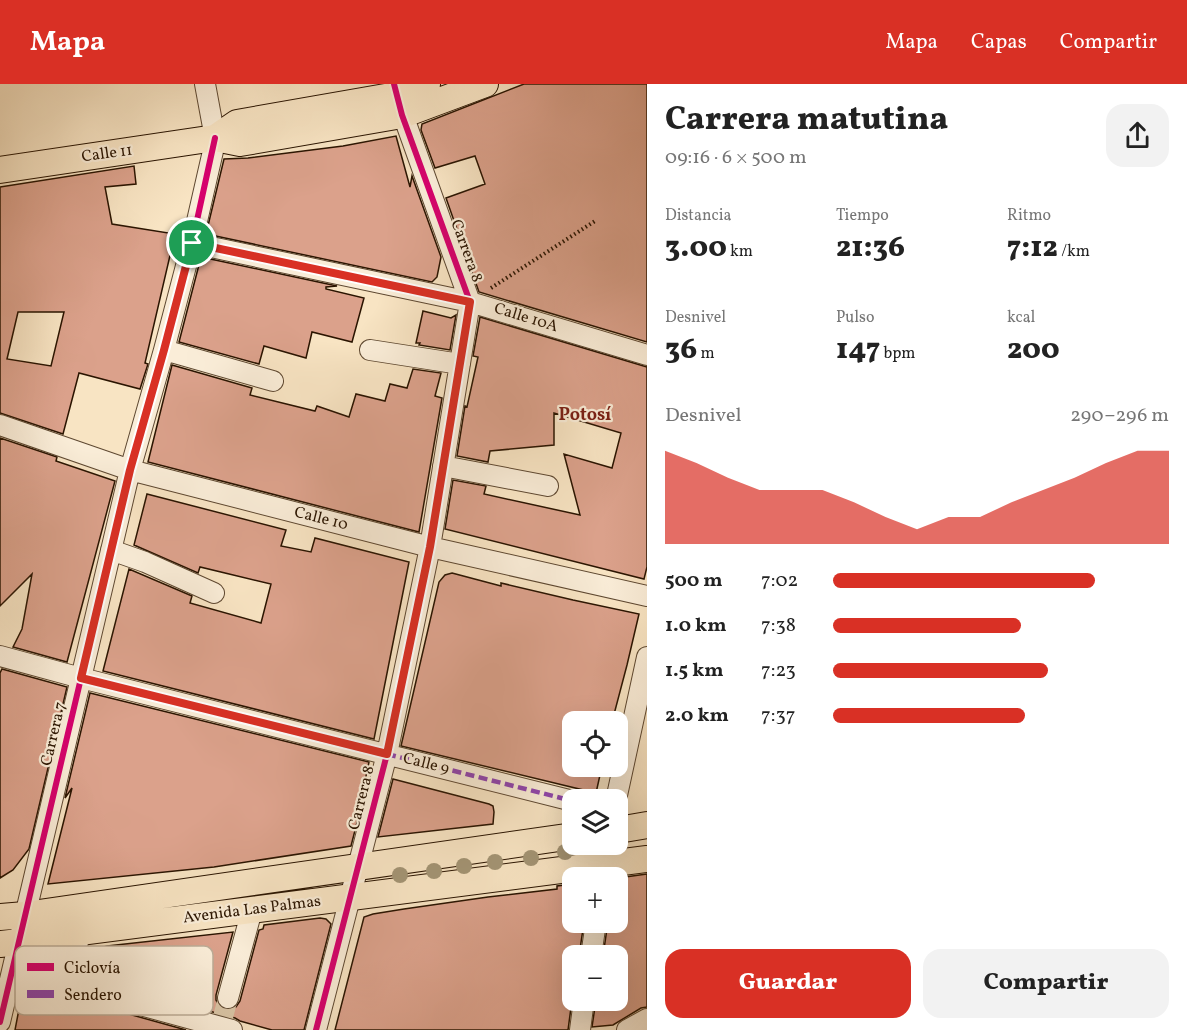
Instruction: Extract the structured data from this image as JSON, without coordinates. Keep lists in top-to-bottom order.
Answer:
{
  "streets": {
    "main road": ["Calle 11", "Avenida Las Palmas"],
    "street": [
      "Carrera 8",
      "Calle 10A",
      "Calle 10",
      "Carrera 7",
      "Calle 9"
    ]
  },
  "crossings": [
    ["Calle 11", "Carrera 8"],
    ["Calle 11", "Carrera 7"],
    ["Carrera 8", "Calle 10A"],
    ["Carrera 8", "Calle 10"],
    ["Carrera 8", "Calle 9"],
    ["Carrera 8", "Avenida Las Palmas"],
    ["Calle 10A", "Carrera 7"],
    ["Calle 10", "Carrera 7"],
    ["Carrera 7", "Calle 9"],
    ["Carrera 7", "Avenida Las Palmas"]
  ],
  "districts": ["Potosí"],
  "legend": ["Ciclovía", "Sendero"],
  "page": {
    "header": "Mapa",
    "nav": ["Mapa", "Capas", "Compartir"],
    "heading": ["Carrera matutina", "09:16 · 6 × 500 m"],
    "stats": [
      ["Distancia", "3.00 km"],
      ["Tiempo", "21:36"],
      ["Ritmo", "7:12 /km"],
      ["Desnivel", "36 m"],
      ["Pulso", "147 bpm"],
      ["kcal", "200"]
    ],
    "chart": ["Desnivel", "290–296 m"],
    "list": [
      {
        "name": "500 m",
        "note": "7:02"
      },
      {
        "name": "1.0 km",
        "note": "7:38"
      },
      {
        "name": "1.5 km",
        "note": "7:23"
      },
      {
        "name": "2.0 km",
        "note": "7:37"
      }
    ],
    "map_buttons": ["+", "−"],
    "buttons": ["Guardar", "Compartir"]
  }
}
